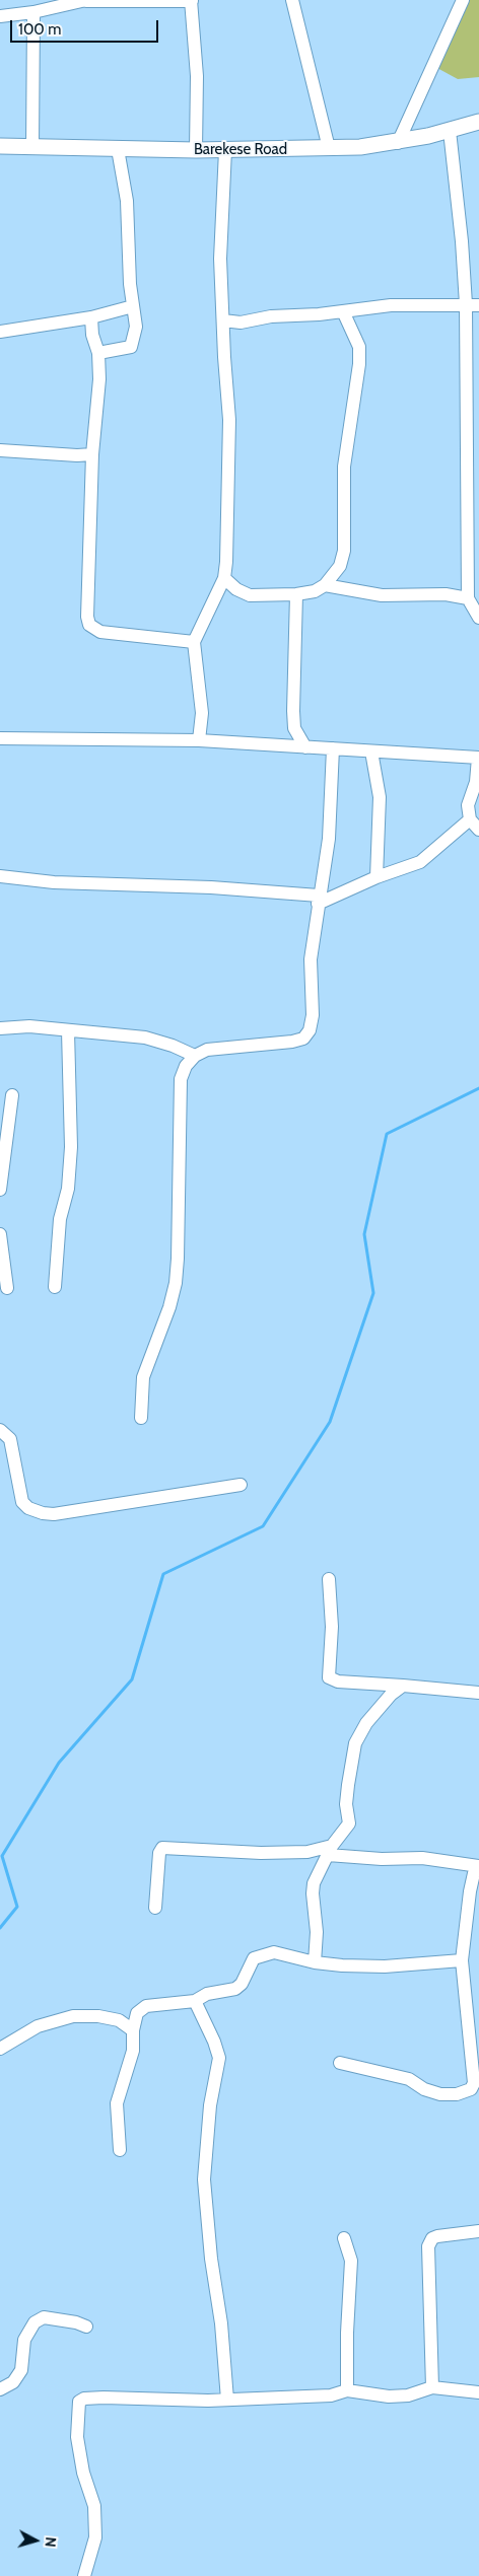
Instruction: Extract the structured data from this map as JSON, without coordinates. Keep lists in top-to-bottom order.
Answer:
{
  "streets": {
    "main road": ["Barekese Road"]
  },
  "scale_bar": "100 m",
  "north": "right"
}
